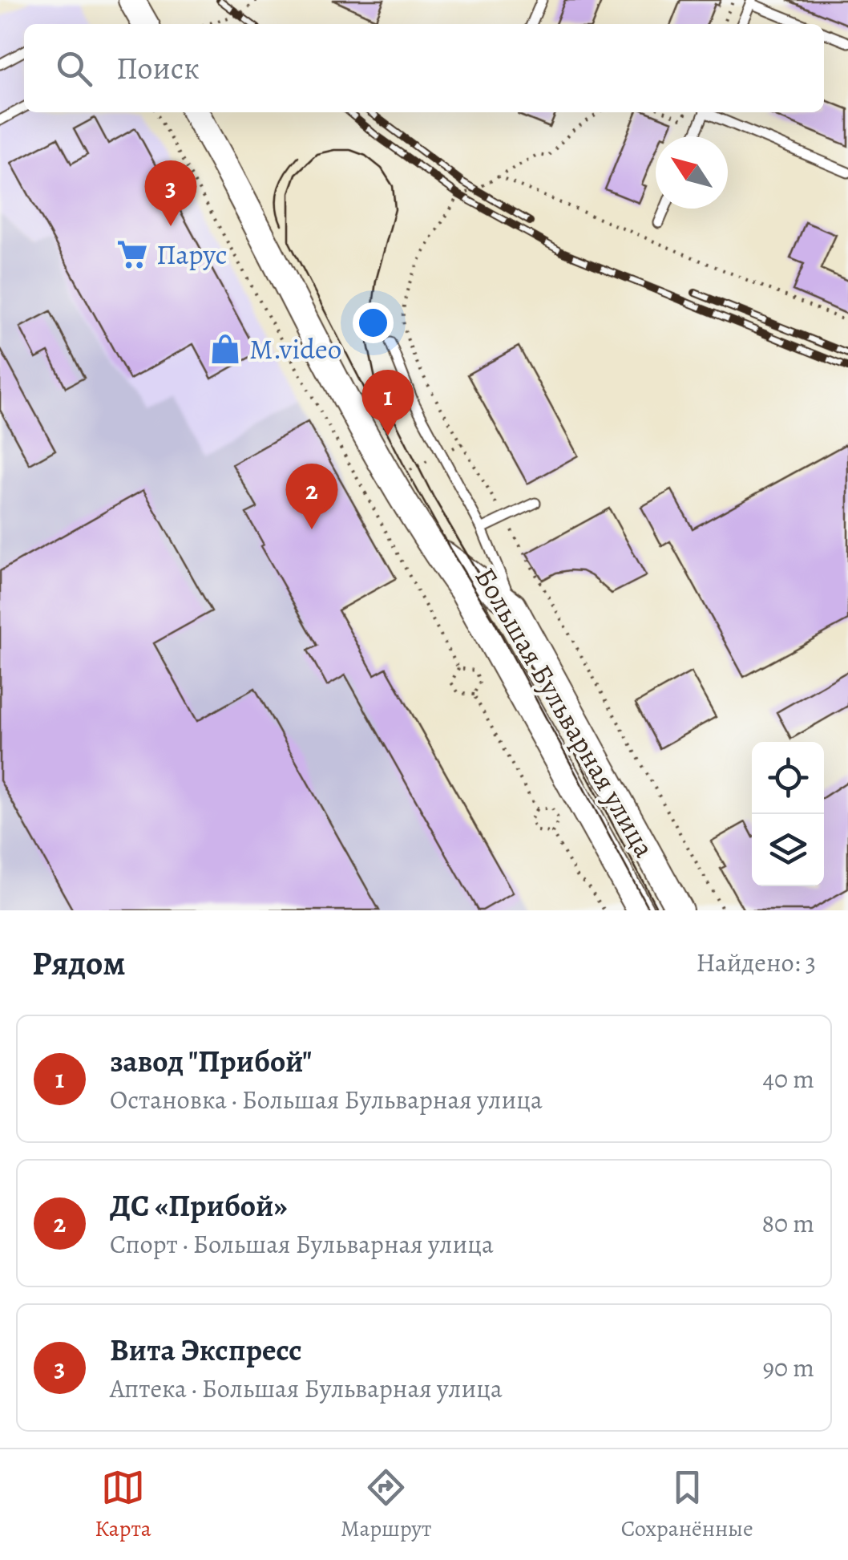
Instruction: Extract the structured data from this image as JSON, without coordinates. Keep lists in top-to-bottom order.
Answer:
{
  "streets": {
    "main road": ["Большая Бульварная улица"]
  },
  "places": {
    "supermarket": ["Парус"],
    "shop": ["M.video"]
  },
  "north": "top left",
  "page": {
    "search": "Поиск",
    "pins": ["3", "1", "2"],
    "heading": ["Рядом", "Найдено: 3"],
    "list": [
      {
        "mark": "1",
        "name": "завод \"Прибой\"",
        "note": "Остановка · Большая Бульварная улица",
        "value": "40 m"
      },
      {
        "mark": "2",
        "name": "ДC «Прибой»",
        "note": "Спорт · Большая Бульварная улица",
        "value": "80 m"
      },
      {
        "mark": "3",
        "name": "Вита Экспресс",
        "note": "Аптека · Большая Бульварная улица",
        "value": "90 m"
      }
    ],
    "nav": ["Карта", "Маршрут", "Сохранённые"]
  }
}
